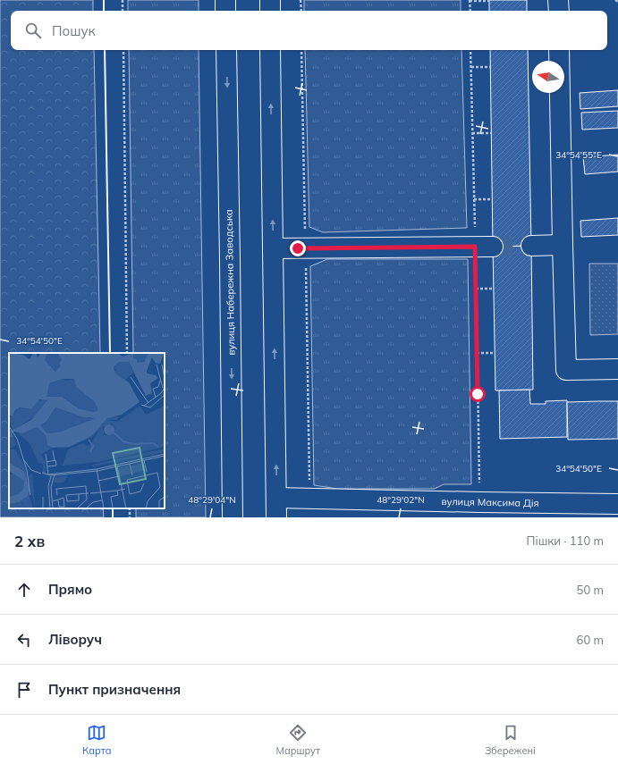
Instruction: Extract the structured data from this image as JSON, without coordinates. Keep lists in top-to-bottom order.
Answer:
{
  "streets": {
    "main road": ["вулиця Набережна Заводська", "вулиця Максима Дія"]
  },
  "north": "left",
  "page": {
    "search": "Пошук",
    "heading": ["2 хв", "Пішки · 110 m"],
    "list": [
      ["Прямо", "50 m"],
      ["Ліворуч", "60 m"],
      "Пункт призначення"
    ],
    "nav": ["Карта", "Маршрут", "Збережені"]
  },
  "coordinates": [
    "34°54'55\"E",
    "34°54'50\"E",
    "48°29'04\"N",
    "48°29'02\"N"
  ]
}
